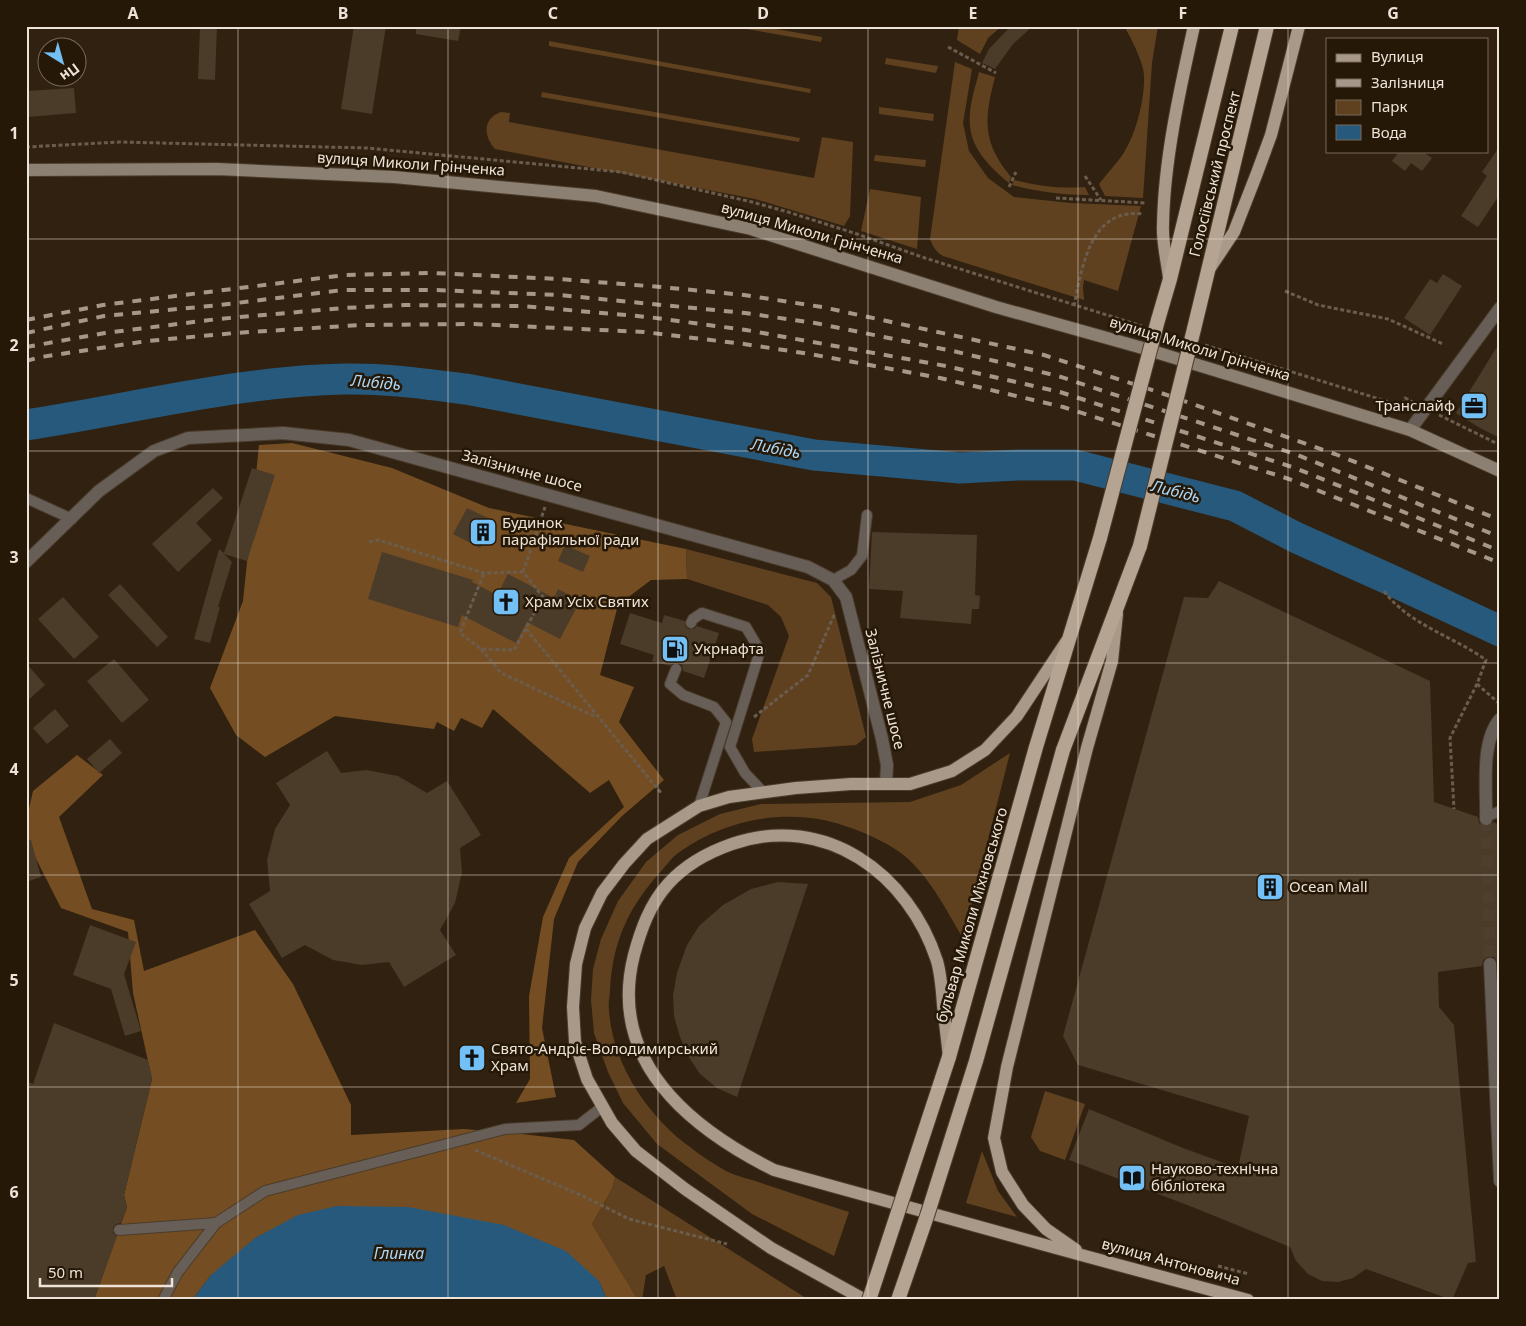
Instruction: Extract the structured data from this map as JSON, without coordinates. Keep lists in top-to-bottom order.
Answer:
{
  "streets": {
    "highway": ["Голосіївський проспект", "бульвар Миколи Міхновського"],
    "main road": ["вулиця Миколи Грінченка", "вулиця Антоновича"],
    "street": ["Залізничне шосе"]
  },
  "crossings": [
    ["Голосіївський проспект", "бульвар Миколи Міхновського"],
    ["бульвар Миколи Міхновського", "вулиця Антоновича"]
  ],
  "water": ["Либідь", "Глинка"],
  "places": {
    "office": ["Транслайф"],
    "building": ["Будинок парафіяльної ради", "Ocean Mall"],
    "church": ["Храм Усіх Святих", "Свято-Андріє-Володимирський Храм"],
    "fuel station": ["Укрнафта"],
    "library": ["Науково-технічна бібліотека"]
  },
  "legend": [
    "Вулиця",
    "Залізниця",
    "Парк",
    "Вода"
  ],
  "scale_bar": "50 m",
  "north": "bottom right",
  "grid": {
    "columns": [
      "A",
      "B",
      "C",
      "D",
      "E",
      "F",
      "G"
    ],
    "rows": [
      "1",
      "2",
      "3",
      "4",
      "5",
      "6"
    ]
  }
}
